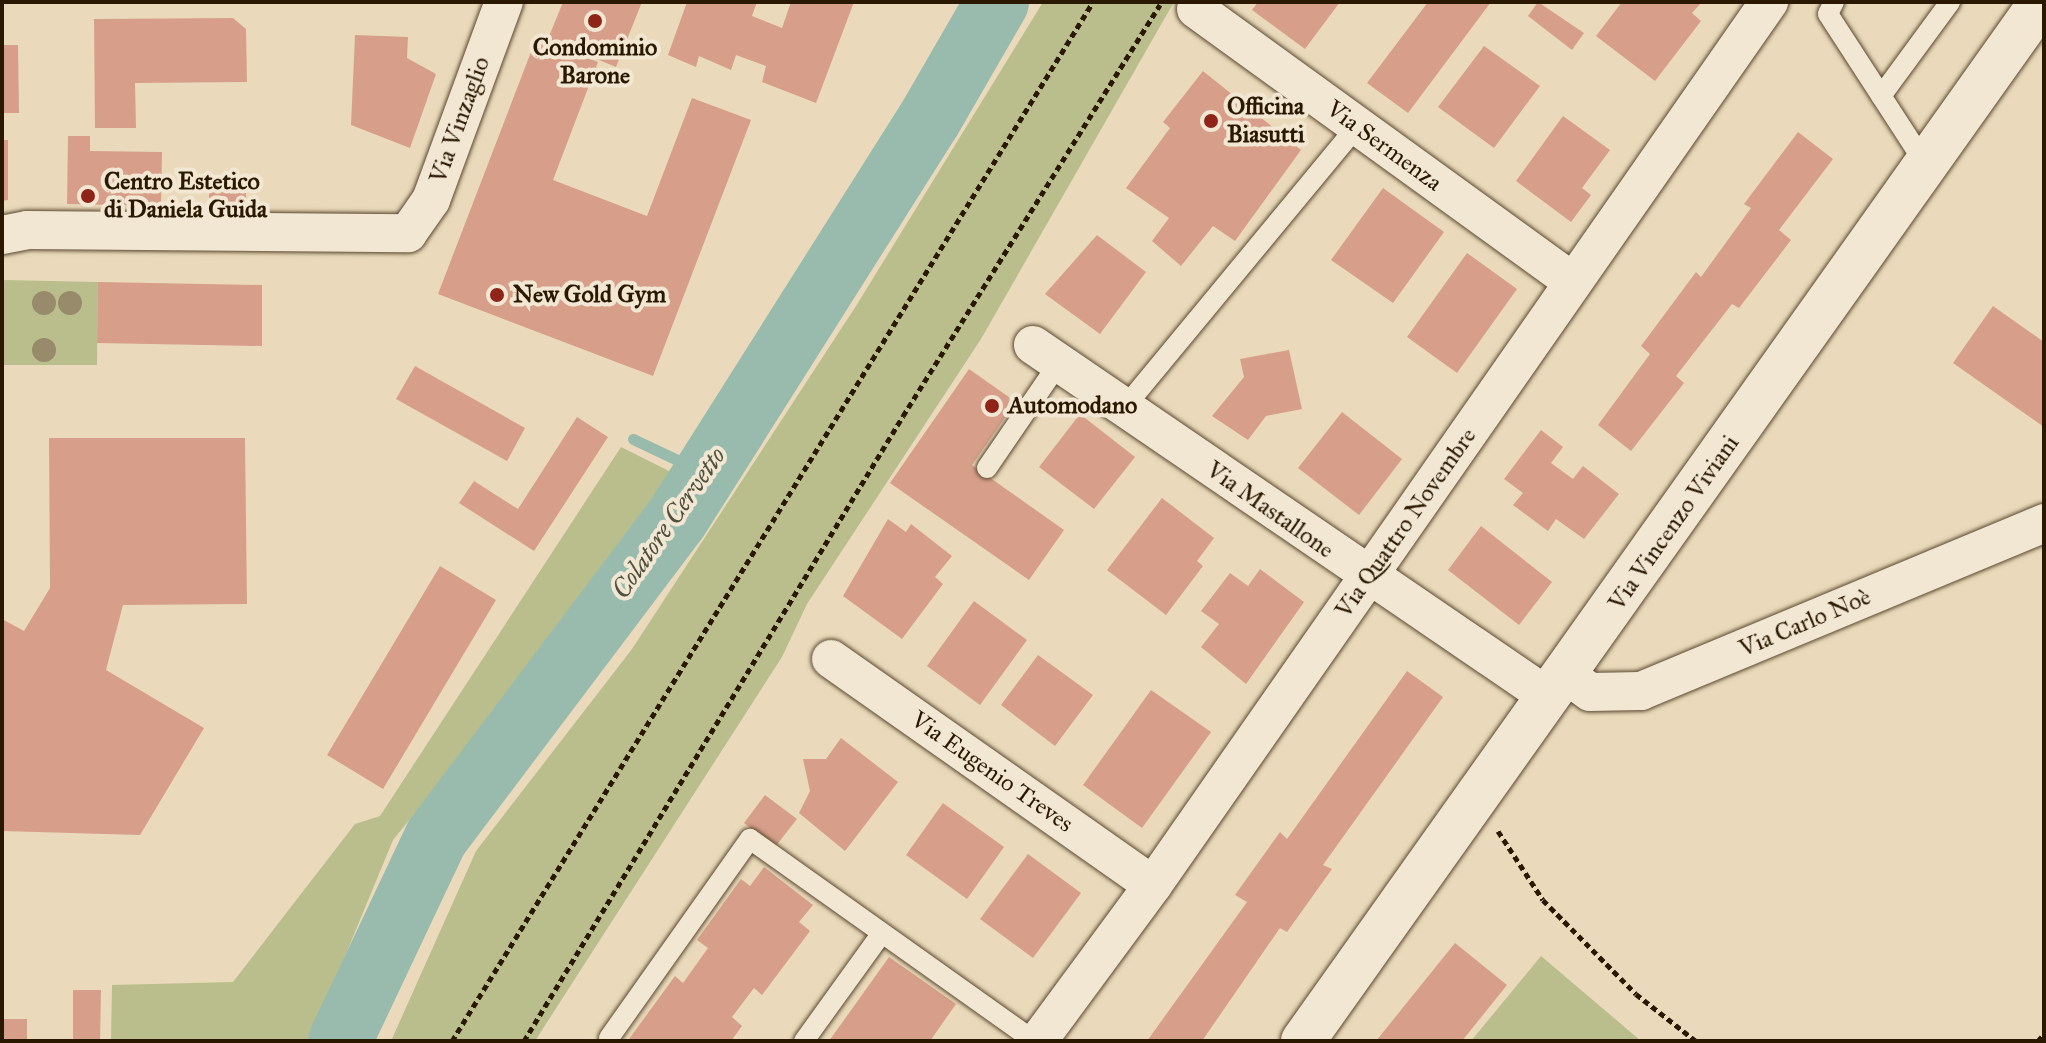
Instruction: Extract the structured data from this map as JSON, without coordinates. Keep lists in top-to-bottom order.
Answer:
{
  "streets": {
    "main road": ["Via Vincenzo Viviani"],
    "street": [
      "Via Vinzaglio",
      "Via Sermenza",
      "Via Mastallone",
      "Via Quattro Novembre",
      "Via Carlo Noè",
      "Via Eugenio Treves"
    ]
  },
  "crossings": [
    ["Via Sermenza", "Via Quattro Novembre"],
    ["Via Mastallone", "Via Quattro Novembre"],
    ["Via Mastallone", "Via Vincenzo Viviani"],
    ["Via Mastallone", "Via Carlo Noè"],
    ["Via Quattro Novembre", "Via Eugenio Treves"],
    ["Via Vincenzo Viviani", "Via Carlo Noè"]
  ],
  "water": ["Colatore Cervetto"],
  "places": [
    "Condominio Barone",
    "Officina Biasutti",
    "Centro Estetico di Daniela Guida",
    "New Gold Gym",
    "Automodano"
  ]
}
